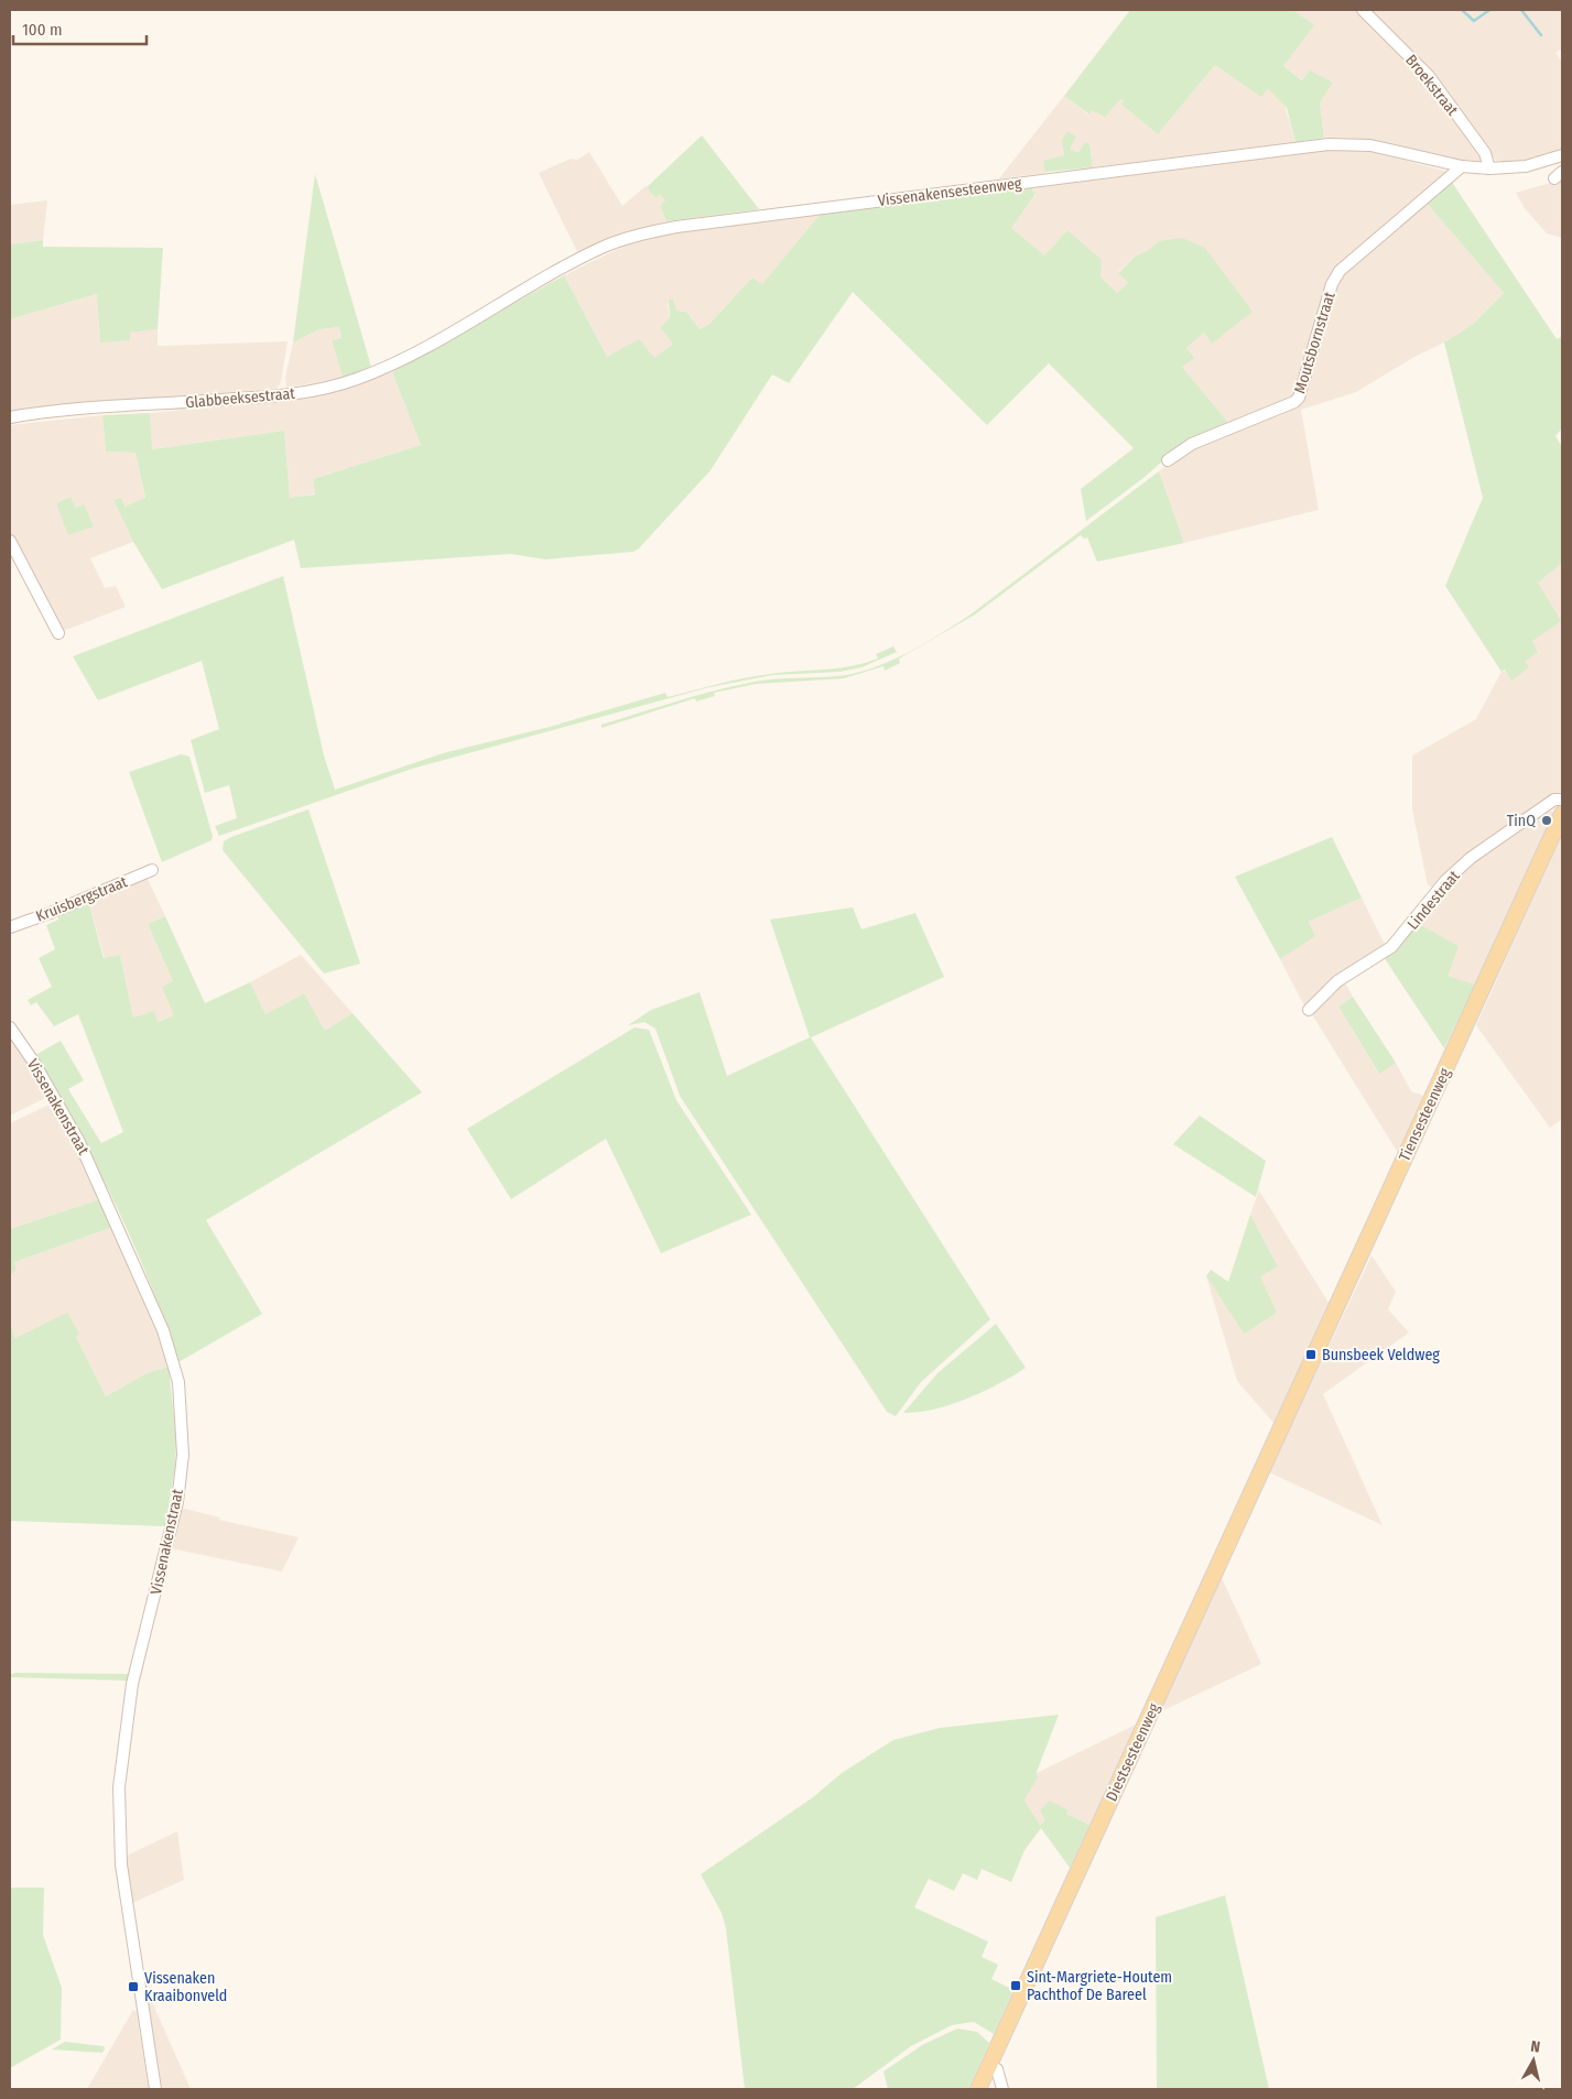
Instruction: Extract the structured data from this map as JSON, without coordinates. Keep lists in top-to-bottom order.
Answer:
{
  "streets": {
    "main road": ["Tiensesteenweg", "Diestsesteenweg"],
    "street": [
      "Broekstraat",
      "Vissenakensesteenweg",
      "Moutsbornstraat",
      "Glabbeeksestraat",
      "Kruisbergstraat",
      "Lindestraat",
      "Vissenakenstraat"
    ]
  },
  "crossings": [
    ["Broekstraat", "Vissenakensesteenweg"],
    ["Vissenakensesteenweg", "Moutsbornstraat"],
    ["Vissenakensesteenweg", "Glabbeeksestraat"],
    ["Tiensesteenweg", "Diestsesteenweg"]
  ],
  "places": {
    "other": ["TinQ"],
    "transit": ["Bunsbeek Veldweg", "Sint-Margriete-Houtem Pachthof De Bareel", "Vissenaken Kraaibonveld"]
  },
  "scale_bar": "100 m",
  "north": "top"
}
